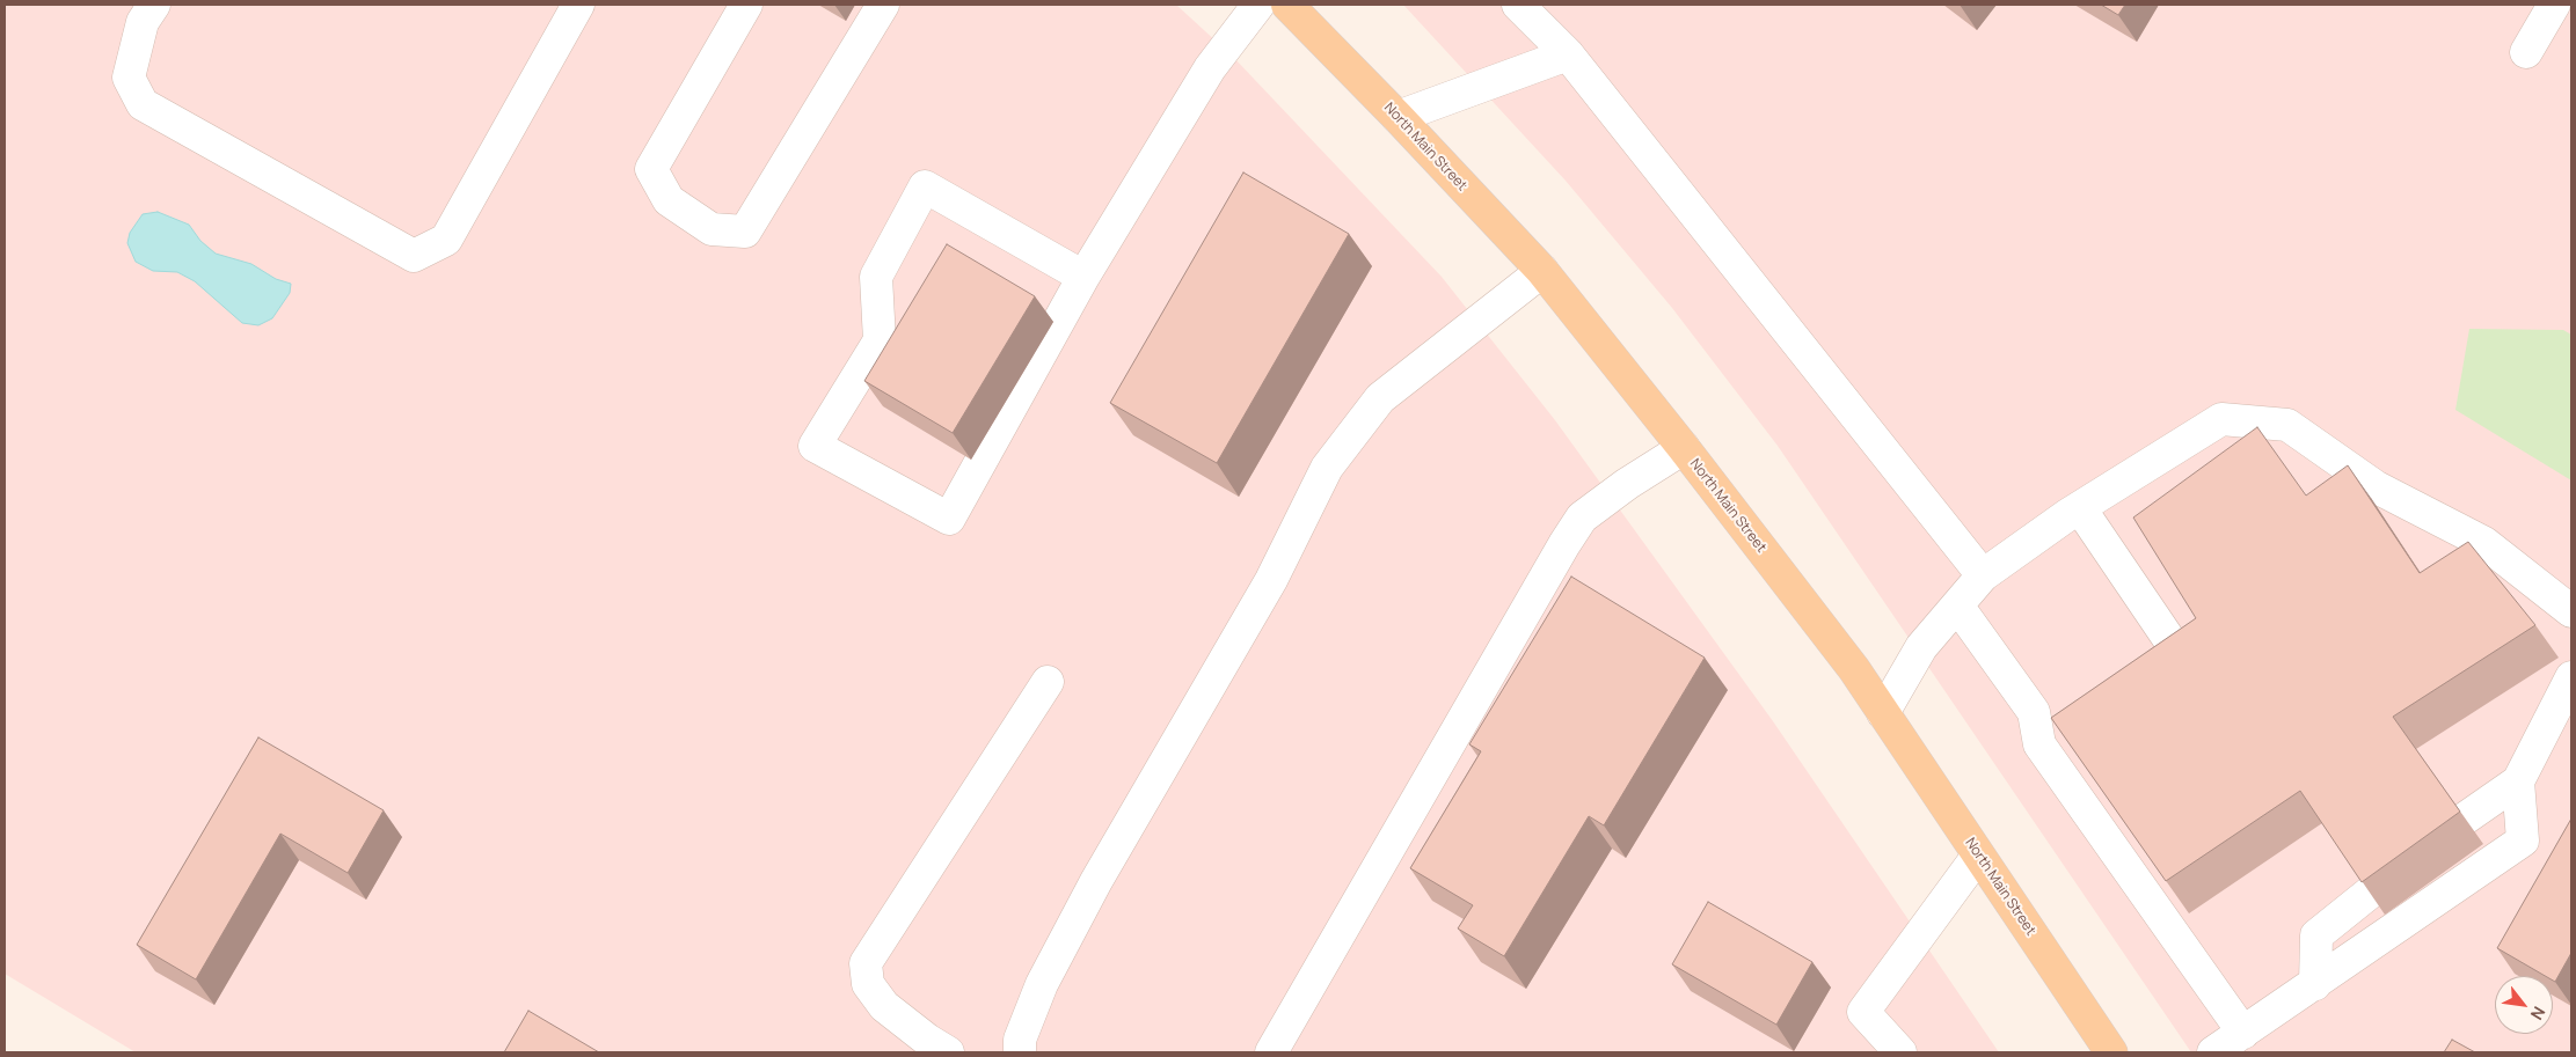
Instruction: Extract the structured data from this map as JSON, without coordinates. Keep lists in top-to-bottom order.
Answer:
{
  "streets": {
    "main road": ["North Main Street"]
  },
  "north": "bottom right"
}
